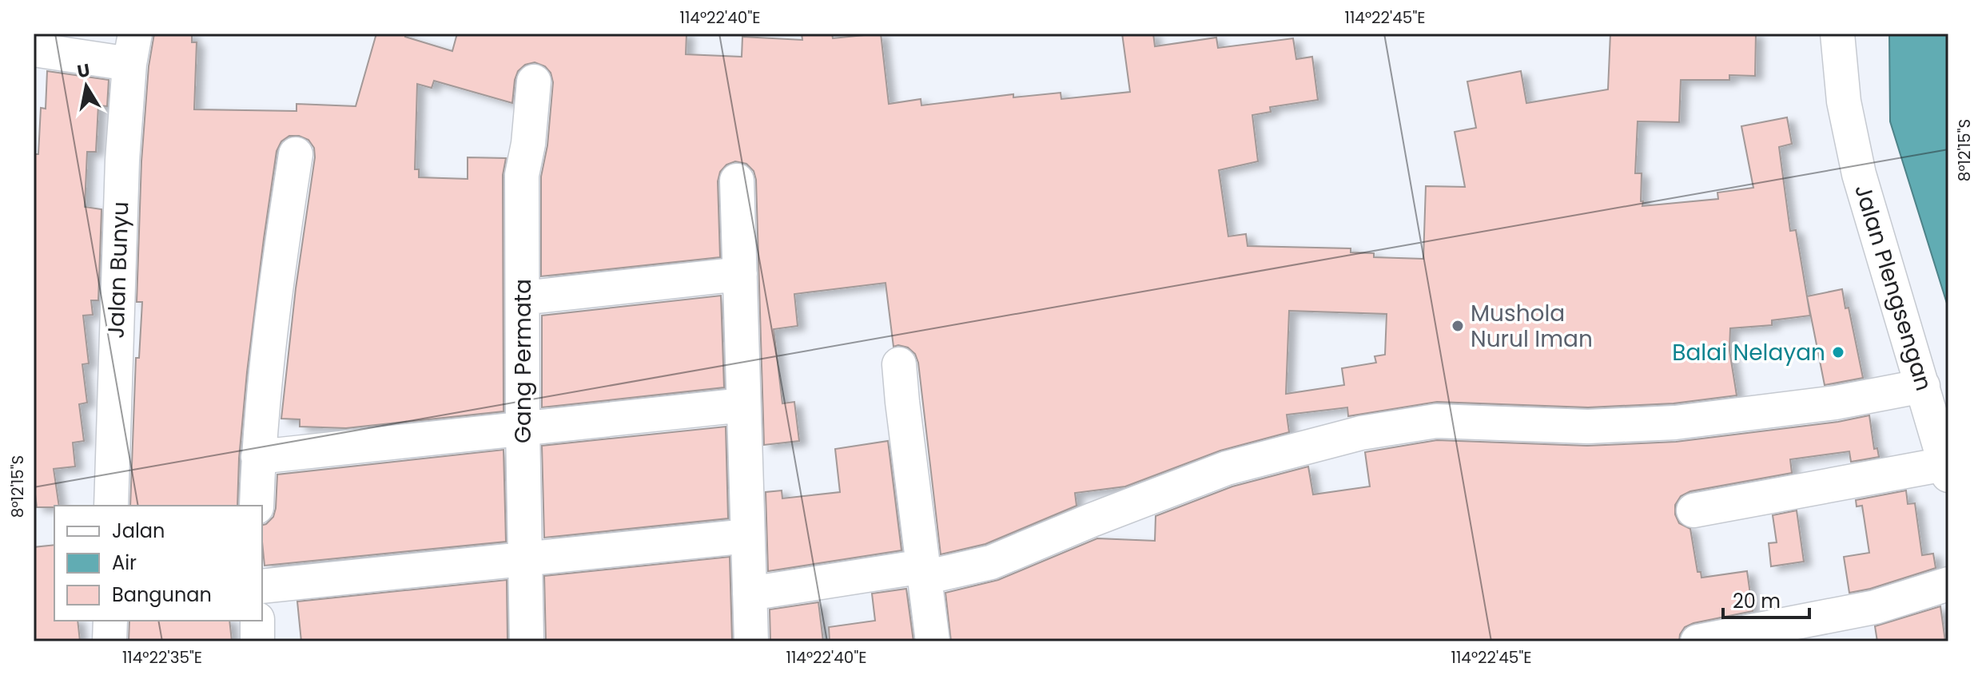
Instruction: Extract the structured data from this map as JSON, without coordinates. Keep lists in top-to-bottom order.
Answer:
{
  "streets": {
    "street": ["Jalan Bunyu", "Jalan Plengsengan", "Gang Permata"]
  },
  "places": ["Mushola Nurul Iman", "Balai Nelayan"],
  "legend": ["Jalan", "Air", "Bangunan"],
  "scale_bar": "20 m",
  "north": "top",
  "coordinates": [
    "114°22'40\"E",
    "114°22'45\"E",
    "8°12'15\"S",
    "114°22'35\"E"
  ]
}
